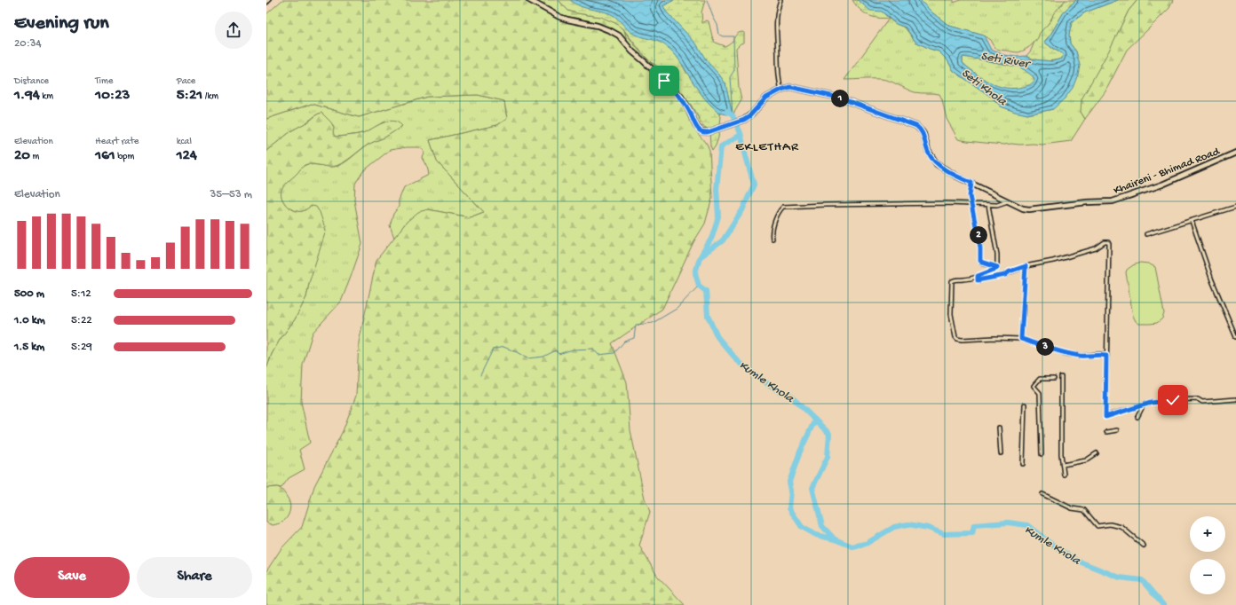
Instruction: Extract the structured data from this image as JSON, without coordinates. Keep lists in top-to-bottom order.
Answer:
{
  "streets": {
    "main road": ["Khaireni - Bhimad Road"]
  },
  "districts": ["EKLETHAR"],
  "water": ["Seti River", "Seti Khola", "Kumle Khola"],
  "page": {
    "heading": ["Evening run", "20:34"],
    "stats": [
      ["Distance", "1.94 km"],
      ["Time", "10:23"],
      ["Pace", "5:21 /km"],
      ["Elevation", "20 m"],
      ["Heart rate", "161 bpm"],
      ["kcal", "124"]
    ],
    "pins": ["1", "2", "3"],
    "chart": ["Elevation", "35–53 m"],
    "list": [
      {
        "name": "500 m",
        "note": "5:12"
      },
      {
        "name": "1.0 km",
        "note": "5:22"
      },
      {
        "name": "1.5 km",
        "note": "5:29"
      }
    ],
    "map_buttons": ["+", "−"],
    "buttons": ["Save", "Share"]
  }
}
